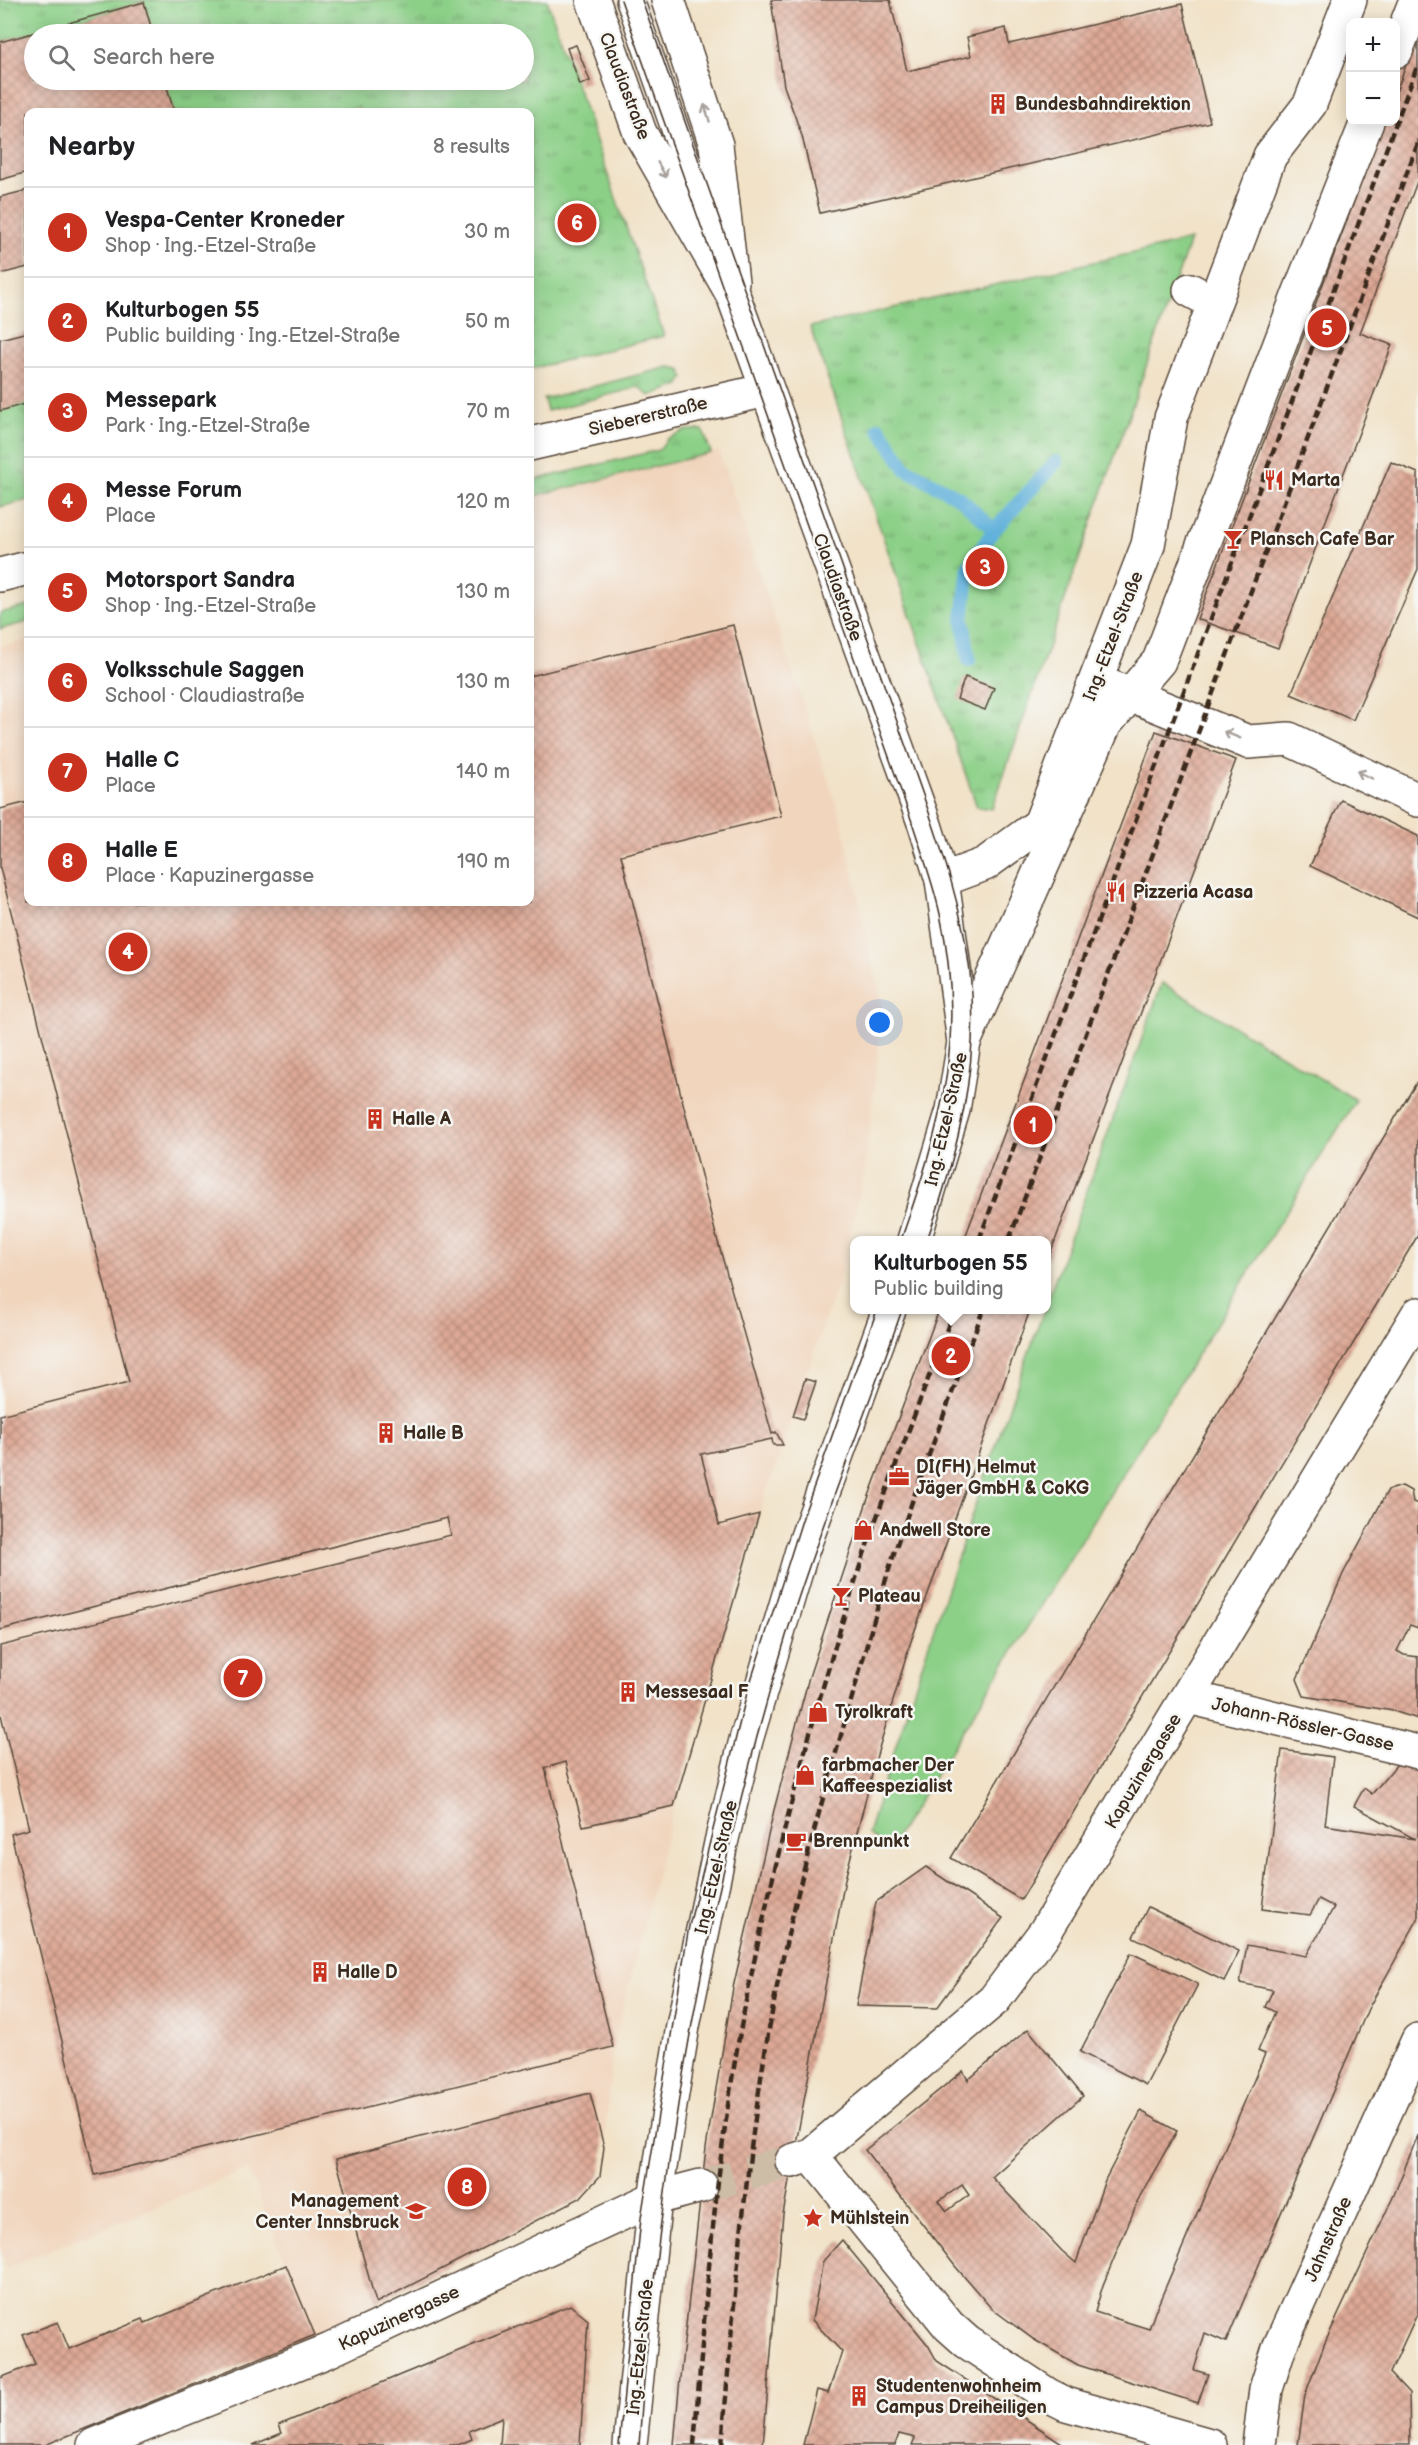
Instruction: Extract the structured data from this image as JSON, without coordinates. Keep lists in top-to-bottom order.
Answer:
{
  "streets": {
    "street": [
      "Claudiastraße",
      "Siebererstraße",
      "Ing.-Etzel-Straße",
      "Johann-Rössler-Gasse",
      "Kapuzinergasse",
      "Jahnstraße"
    ]
  },
  "crossings": [
    ["Claudiastraße", "Siebererstraße"],
    ["Claudiastraße", "Ing.-Etzel-Straße"],
    ["Ing.-Etzel-Straße", "Kapuzinergasse"],
    ["Johann-Rössler-Gasse", "Kapuzinergasse"]
  ],
  "places": {
    "building": [
      "Bundesbahndirektion",
      "Halle A",
      "Halle B",
      "Messesaal F",
      "Halle D",
      "Studentenwohnheim Campus Dreiheiligen"
    ],
    "restaurant": ["Marta", "Pizzeria Acasa"],
    "bar": ["Plansch Cafe Bar", "Plateau"],
    "office": ["DI(FH) Helmut Jäger GmbH & CoKG"],
    "shop": ["Andwell Store", "Tyrolkraft", "farbmacher Der Kaffeespezialist"],
    "cafe": ["Brennpunkt"],
    "school or university": ["Management Center Innsbruck"],
    "place": ["Mühlstein"]
  },
  "page": {
    "map_buttons": ["+", "−"],
    "search": "Search here",
    "heading": ["Nearby", "8 results"],
    "list": [
      {
        "mark": "1",
        "name": "Vespa-Center Kroneder",
        "note": "Shop · Ing.-Etzel-Straße",
        "value": "30 m"
      },
      {
        "mark": "2",
        "name": "Kulturbogen 55",
        "note": "Public building · Ing.-Etzel-Straße",
        "value": "50 m"
      },
      {
        "mark": "3",
        "name": "Messepark",
        "note": "Park · Ing.-Etzel-Straße",
        "value": "70 m"
      },
      {
        "mark": "4",
        "name": "Messe Forum",
        "note": "Place",
        "value": "120 m"
      },
      {
        "mark": "5",
        "name": "Motorsport Sandra",
        "note": "Shop · Ing.-Etzel-Straße",
        "value": "130 m"
      },
      {
        "mark": "6",
        "name": "Volksschule Saggen",
        "note": "School · Claudiastraße",
        "value": "130 m"
      },
      {
        "mark": "7",
        "name": "Halle C",
        "note": "Place",
        "value": "140 m"
      },
      {
        "mark": "8",
        "name": "Halle E",
        "note": "Place · Kapuzinergasse",
        "value": "190 m"
      }
    ],
    "pins": [
      "6",
      "5",
      "3",
      "4",
      "1",
      "2",
      "7",
      "8"
    ],
    "popup": ["Kulturbogen 55", "Public building"]
  }
}
